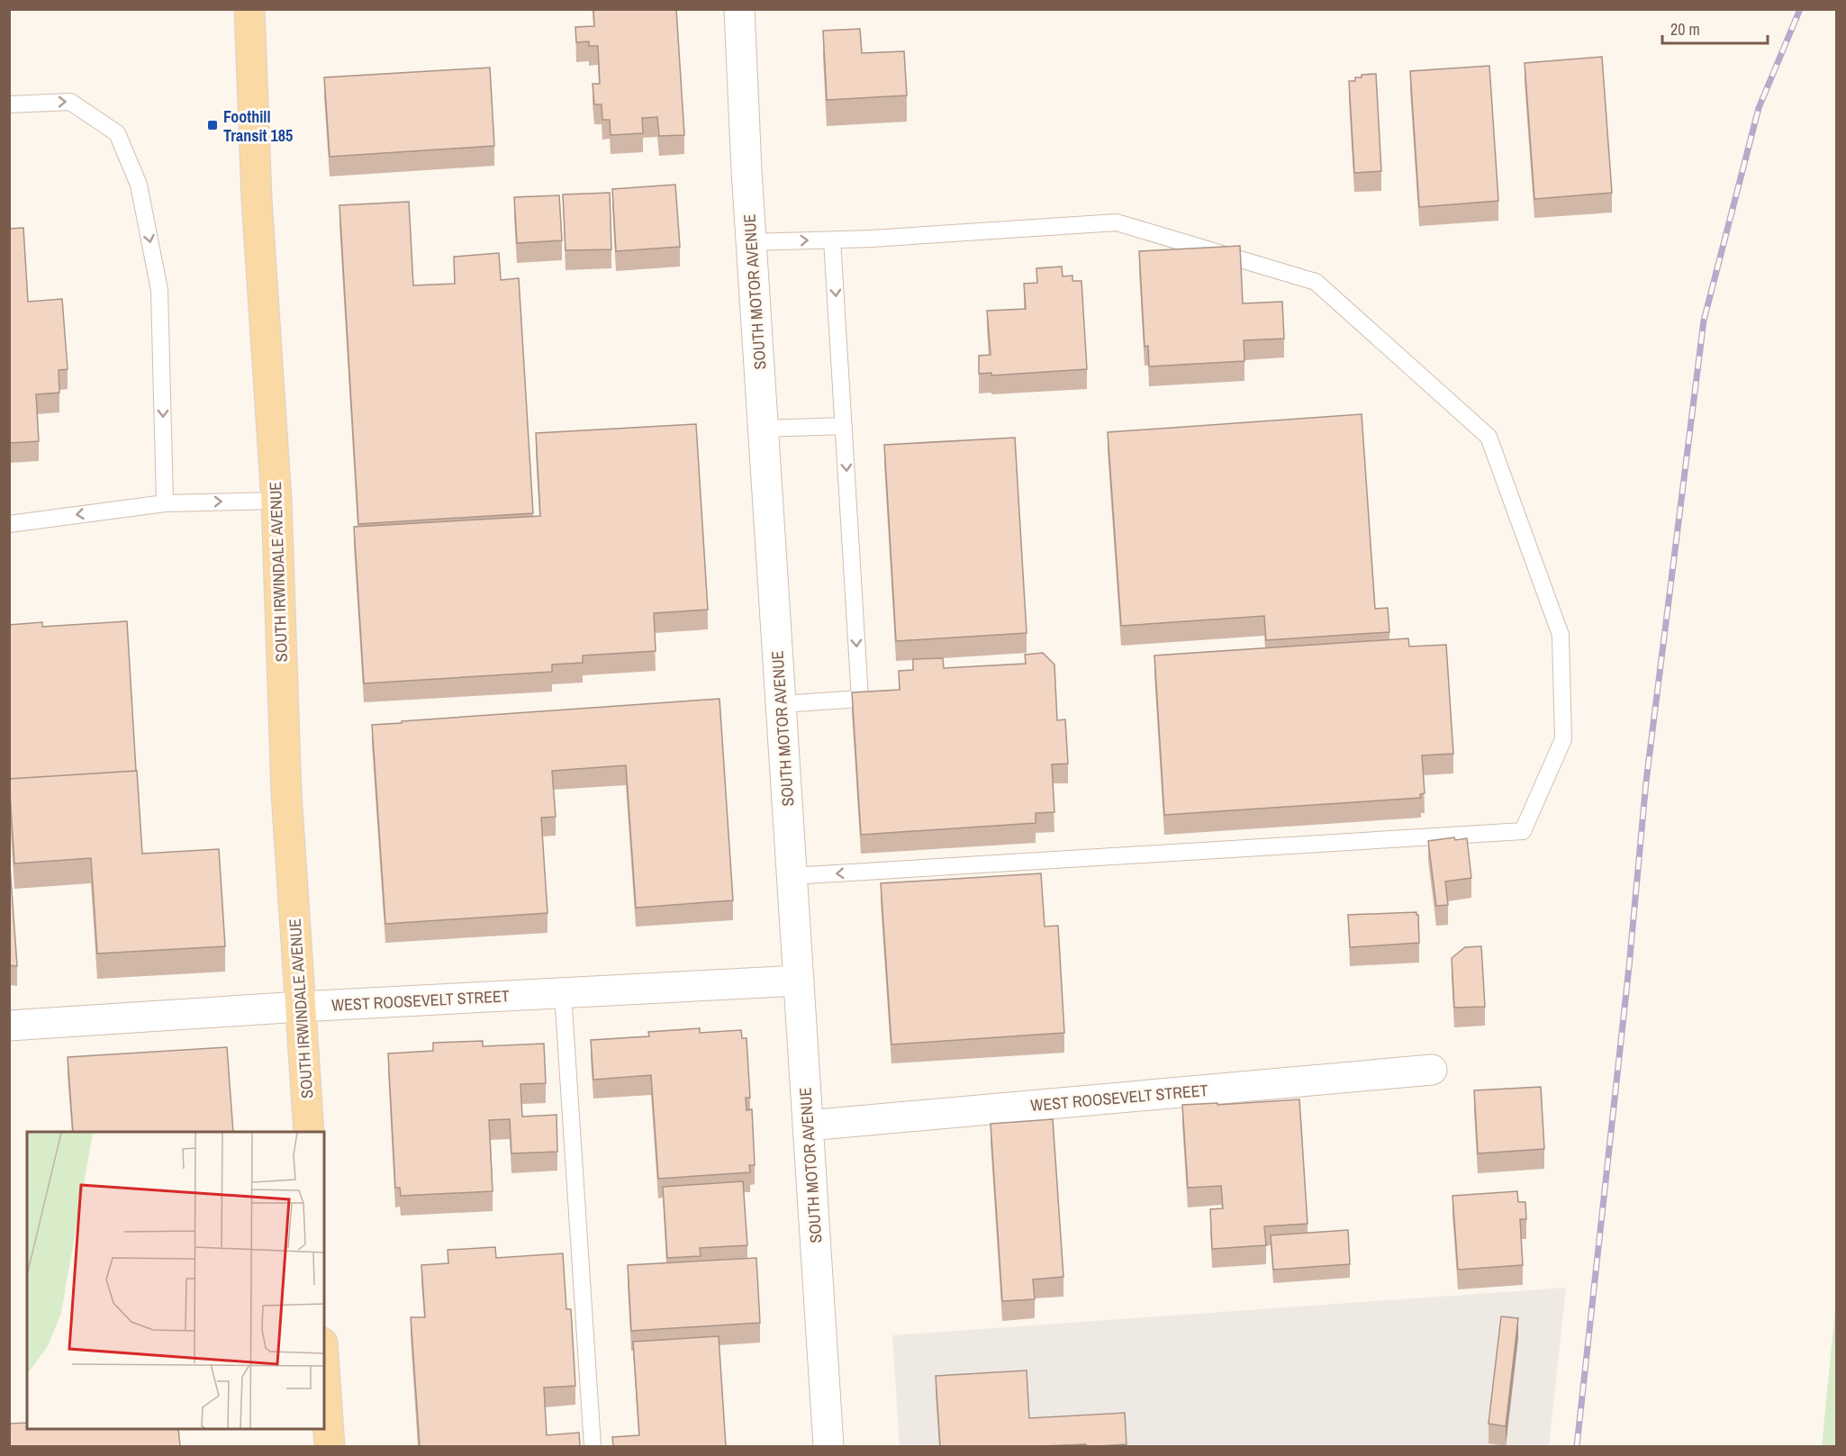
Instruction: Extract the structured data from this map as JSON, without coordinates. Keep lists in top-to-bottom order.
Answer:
{
  "streets": {
    "main road": ["SOUTH IRWINDALE AVENUE"],
    "street": ["SOUTH MOTOR AVENUE", "WEST ROOSEVELT STREET"]
  },
  "crossings": [
    ["SOUTH MOTOR AVENUE", "WEST ROOSEVELT STREET"],
    ["SOUTH IRWINDALE AVENUE", "WEST ROOSEVELT STREET"]
  ],
  "places": {
    "transit": ["Foothill Transit 185"]
  },
  "scale_bar": "20 m"
}
